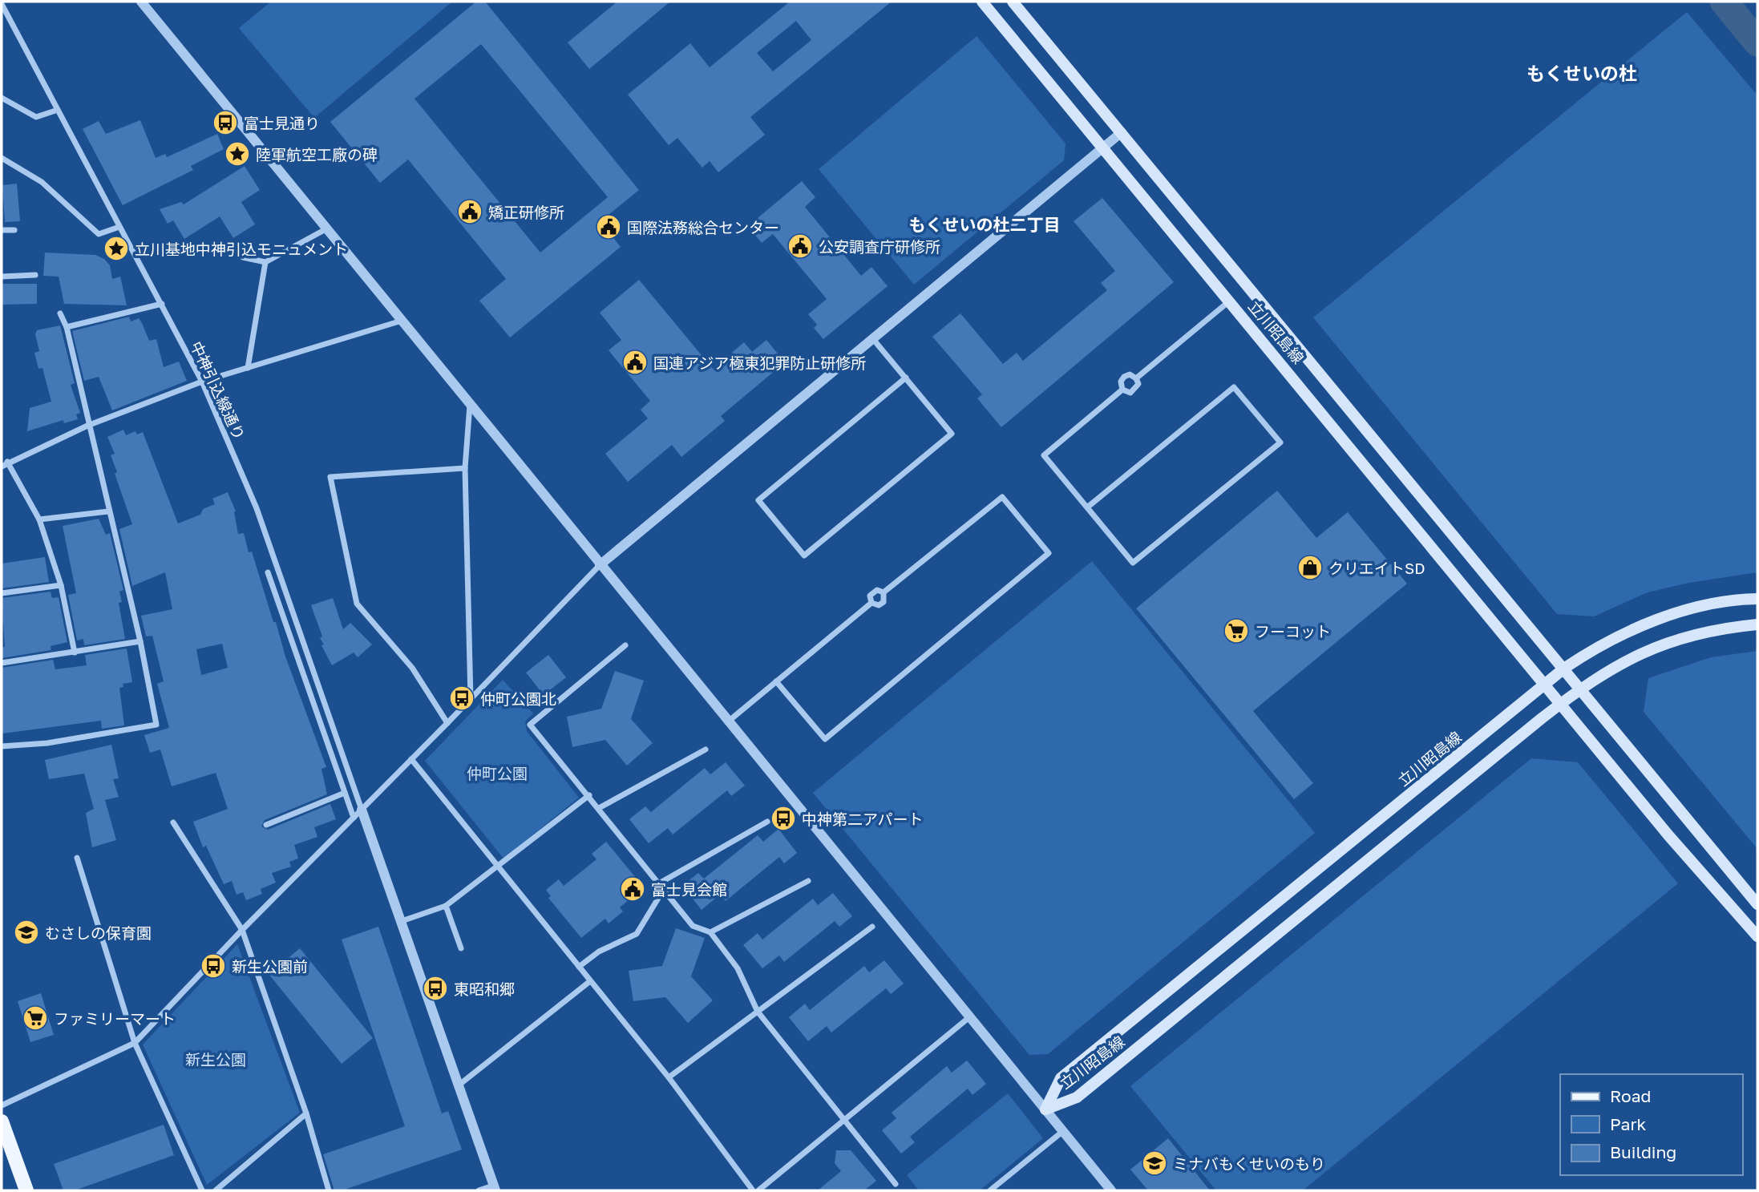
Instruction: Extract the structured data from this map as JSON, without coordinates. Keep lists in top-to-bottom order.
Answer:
{
  "streets": {
    "main road": ["立川昭島線"],
    "street": ["中神引込線通り"]
  },
  "districts": ["もくせいの杜", "もくせいの杜二丁目"],
  "parks": ["仲町公園", "新生公園"],
  "places": {
    "bus stop": [
      "富士見通り",
      "仲町公園北",
      "中神第二アパート",
      "新生公園前",
      "東昭和郷"
    ],
    "place": ["陸軍航空工廠の碑", "立川基地中神引込モニュメント"],
    "public building": [
      "矯正研修所",
      "国際法務総合センター",
      "公安調査庁研修所",
      "国連アジア極東犯罪防止研修所",
      "富士見会館"
    ],
    "shop": ["クリエイトSD"],
    "supermarket": ["フーコット", "ファミリーマート"],
    "school or university": ["むさしの保育園", "ミナバもくせいのもり"]
  },
  "legend": ["Road", "Park", "Building"]
}
